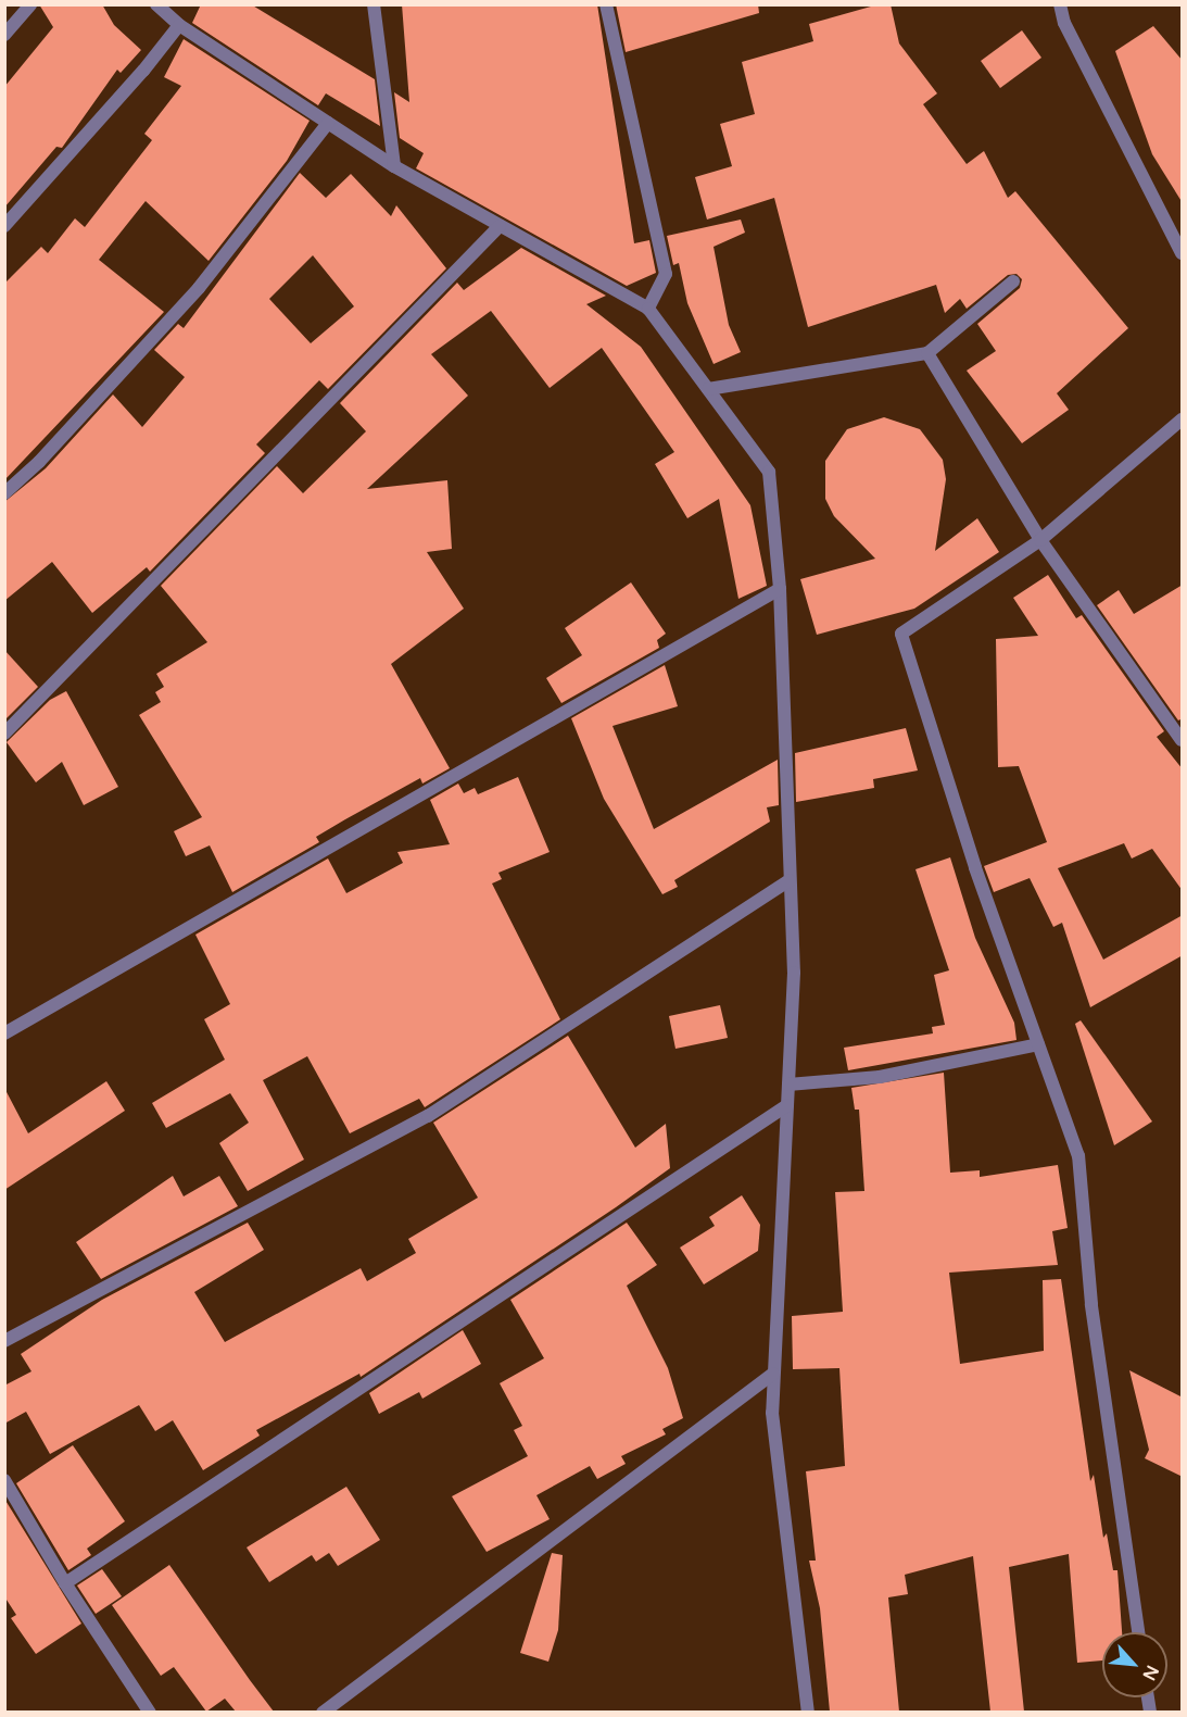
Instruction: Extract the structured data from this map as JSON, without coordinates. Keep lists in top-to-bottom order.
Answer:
{
  "north": "bottom right"
}
